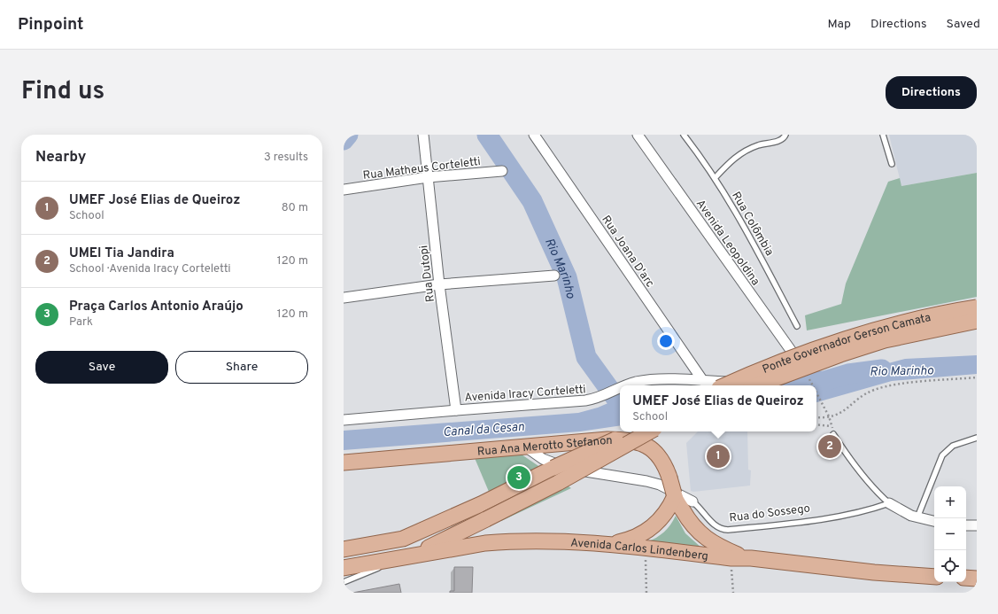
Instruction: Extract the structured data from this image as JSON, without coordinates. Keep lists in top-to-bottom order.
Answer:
{
  "streets": {
    "main road": ["Ponte Governador Gerson Camata", "Rua Ana Merotto Stefanon", "Avenida Carlos Lindenberg"],
    "street": [
      "Rua Matheus Corteletti",
      "Avenida Leopoldina",
      "Rua Joana D'arc",
      "Rua Dutopi",
      "Avenida Iracy Corteletti",
      "Rua do Sossego"
    ],
    "lane": ["Rua Colômbia"]
  },
  "crossings": [
    ["Rua Matheus Corteletti", "Rua Dutopi"],
    ["Avenida Leopoldina", "Avenida Iracy Corteletti"],
    ["Rua Joana D'arc", "Avenida Iracy Corteletti"],
    ["Rua Dutopi", "Avenida Iracy Corteletti"],
    ["Rua Ana Merotto Stefanon", "Rua do Sossego"],
    ["Rua Ana Merotto Stefanon", "Avenida Carlos Lindenberg"]
  ],
  "water": ["Rio Marinho", "Canal da Cesan"],
  "page": {
    "header": "Pinpoint",
    "nav": ["Map", "Directions", "Saved"],
    "title": "Find us",
    "buttons": [
      "Directions",
      ["Save", "Share"]
    ],
    "heading": ["Nearby", "3 results"],
    "list": [
      {
        "mark": "1",
        "name": "UMEF José Elias de Queiroz",
        "note": "School",
        "value": "80 m"
      },
      {
        "mark": "2",
        "name": "UMEI Tia Jandira",
        "note": "School · Avenida Iracy Corteletti",
        "value": "120 m"
      },
      {
        "mark": "3",
        "name": "Praça Carlos Antonio Araújo",
        "note": "Park",
        "value": "120 m"
      }
    ],
    "popup": ["UMEF José Elias de Queiroz", "School"],
    "pins": ["2", "1", "3"],
    "map_buttons": ["+", "−"]
  }
}
